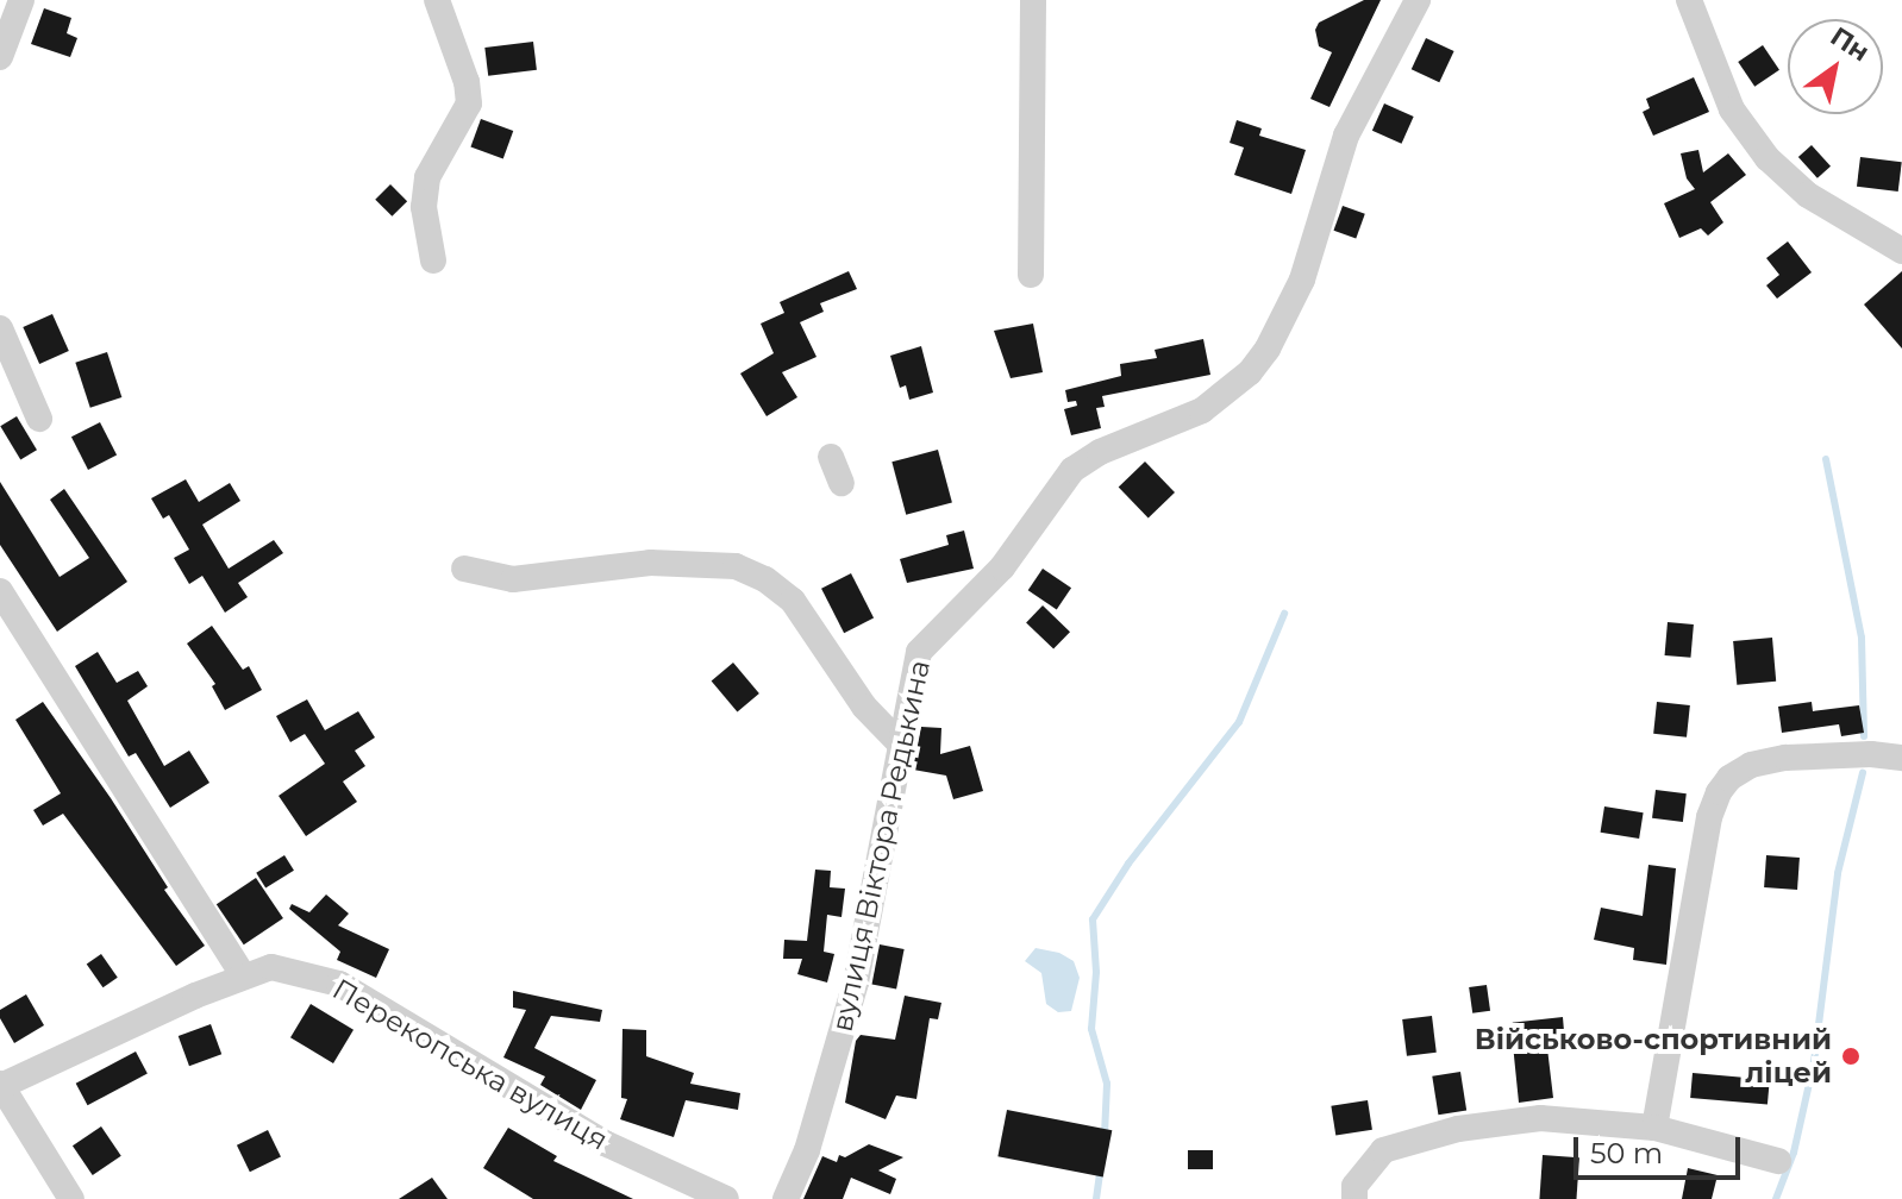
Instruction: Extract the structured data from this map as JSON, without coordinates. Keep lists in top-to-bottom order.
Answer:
{
  "streets": {
    "street": ["вулиця Віктора Редькина", "Перекопська вулиця"]
  },
  "places": ["Військово-спортивний ліцей"],
  "scale_bar": "50 m",
  "north": "top right"
}
